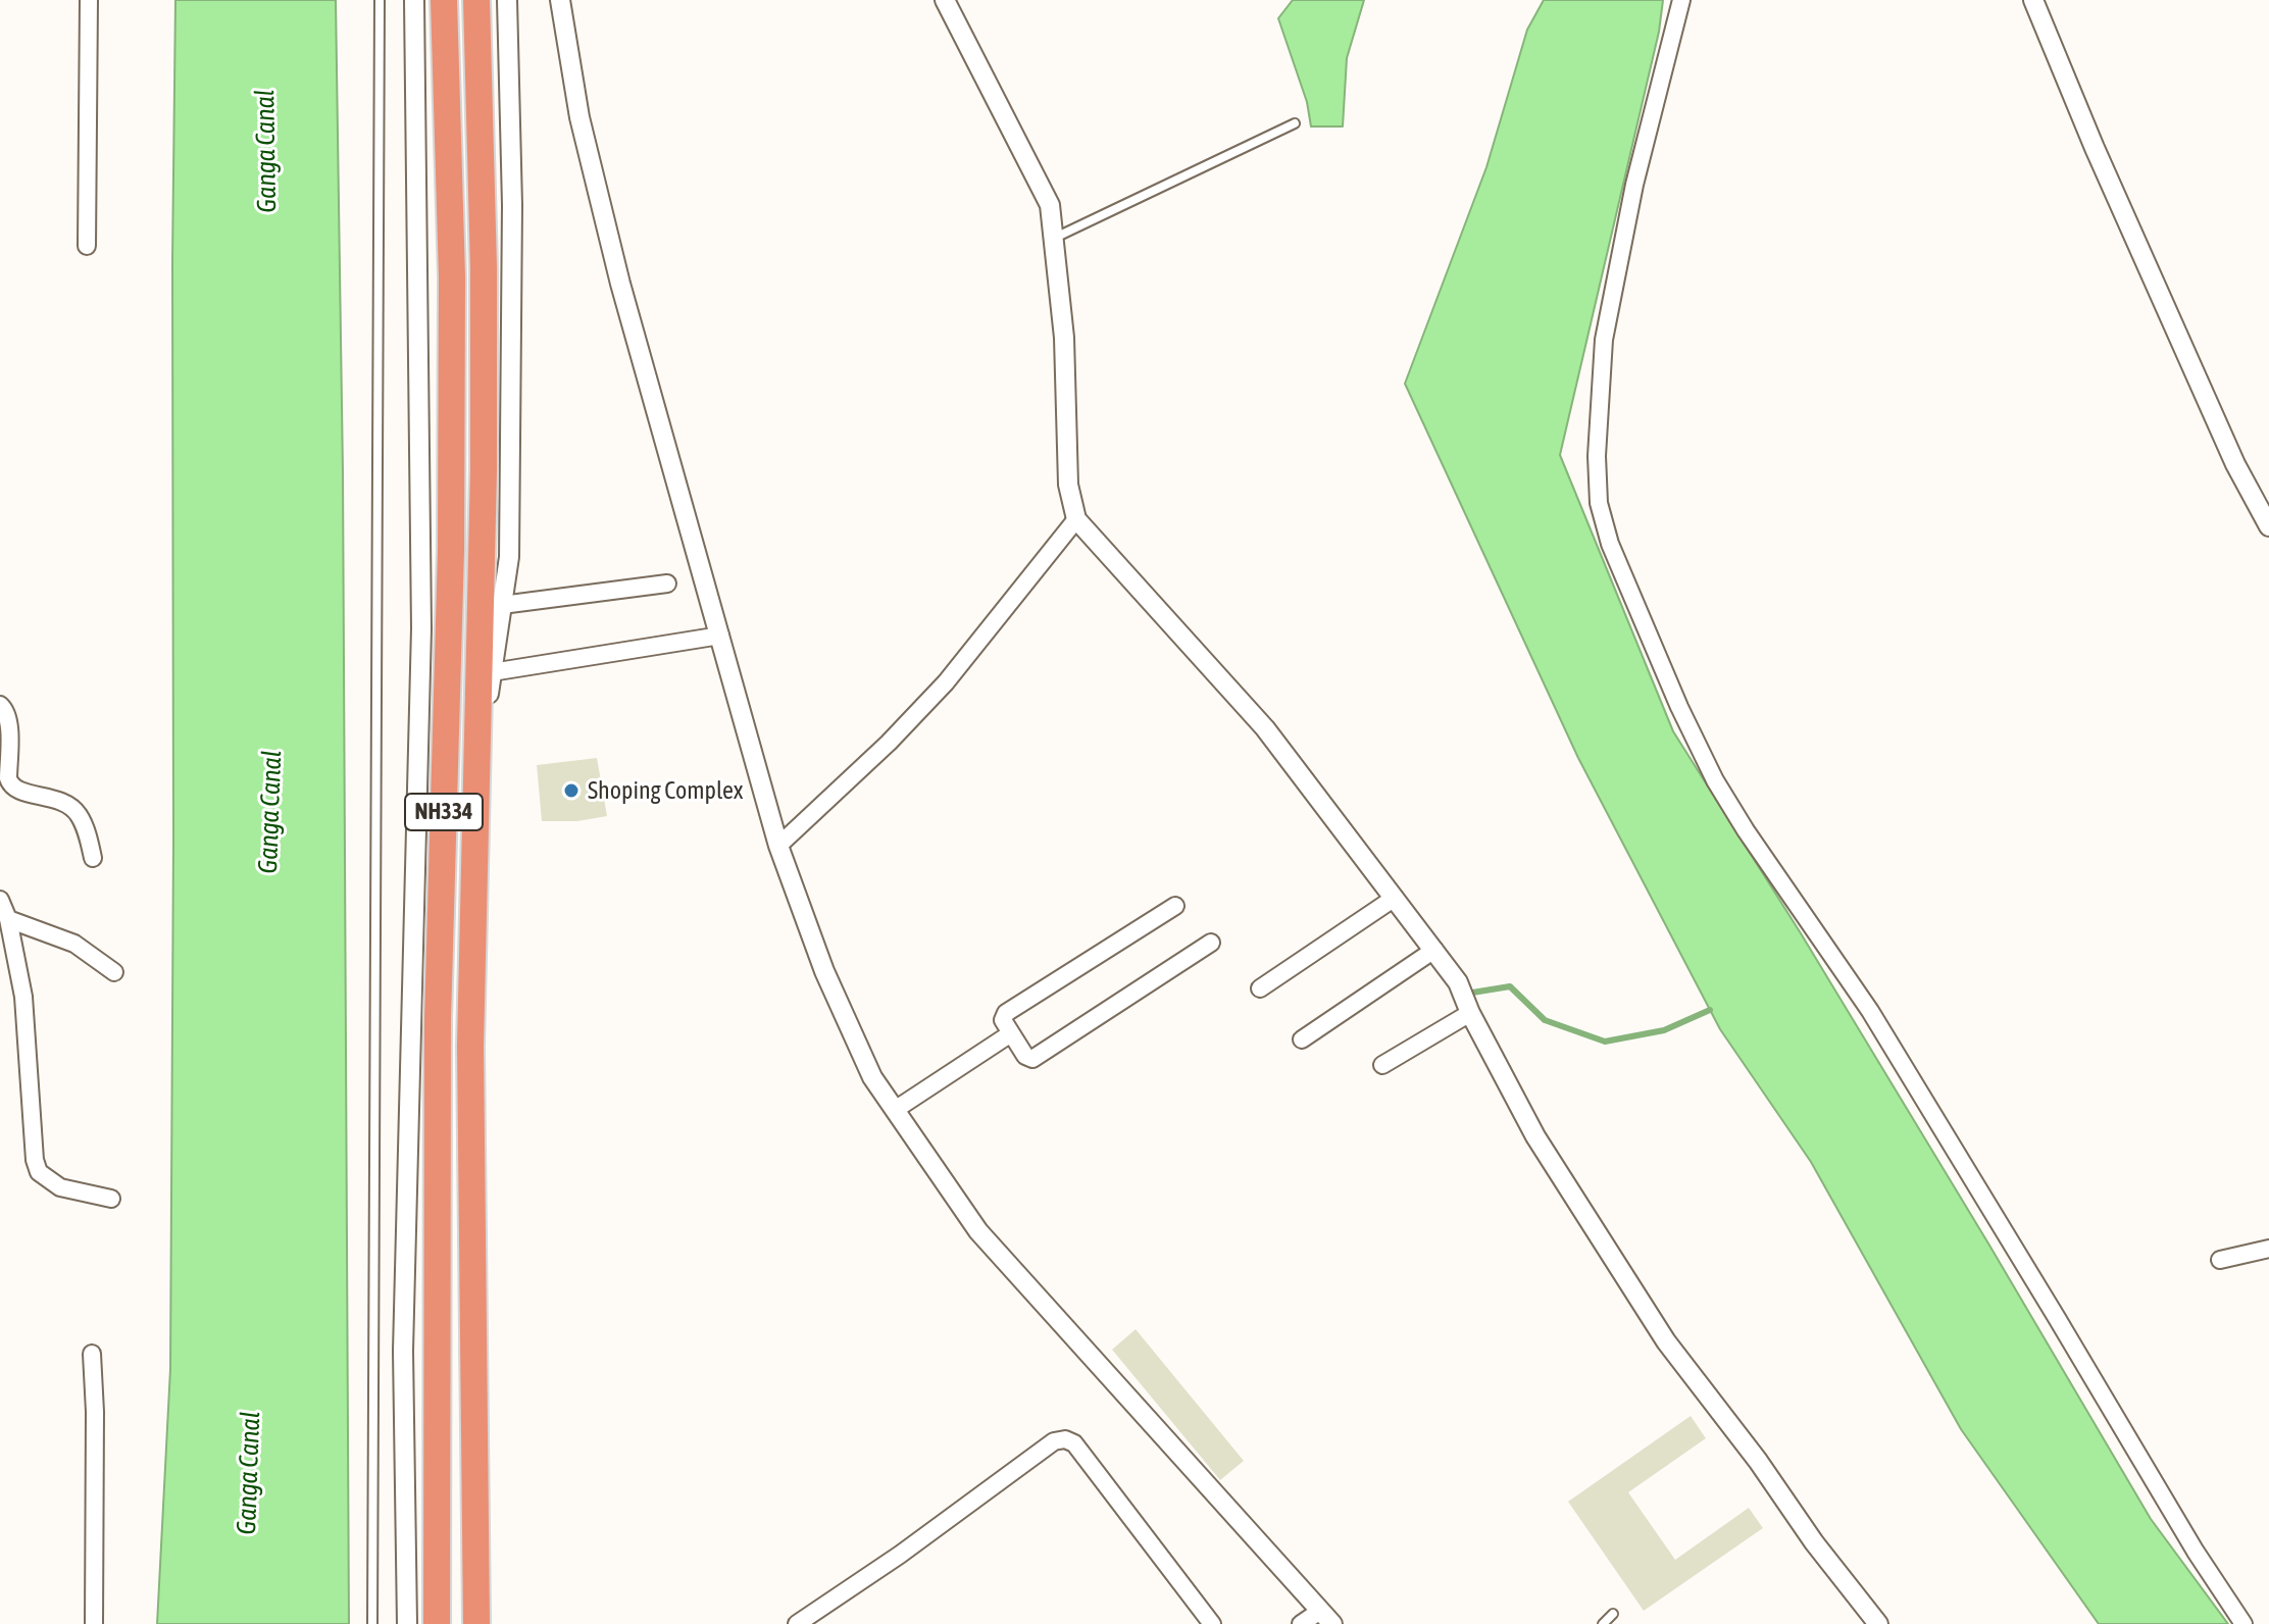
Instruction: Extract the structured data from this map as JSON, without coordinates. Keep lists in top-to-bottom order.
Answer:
{
  "streets": {
    "highway": ["NH334"]
  },
  "water": ["Ganga Canal"],
  "places": ["Shoping Complex"]
}
